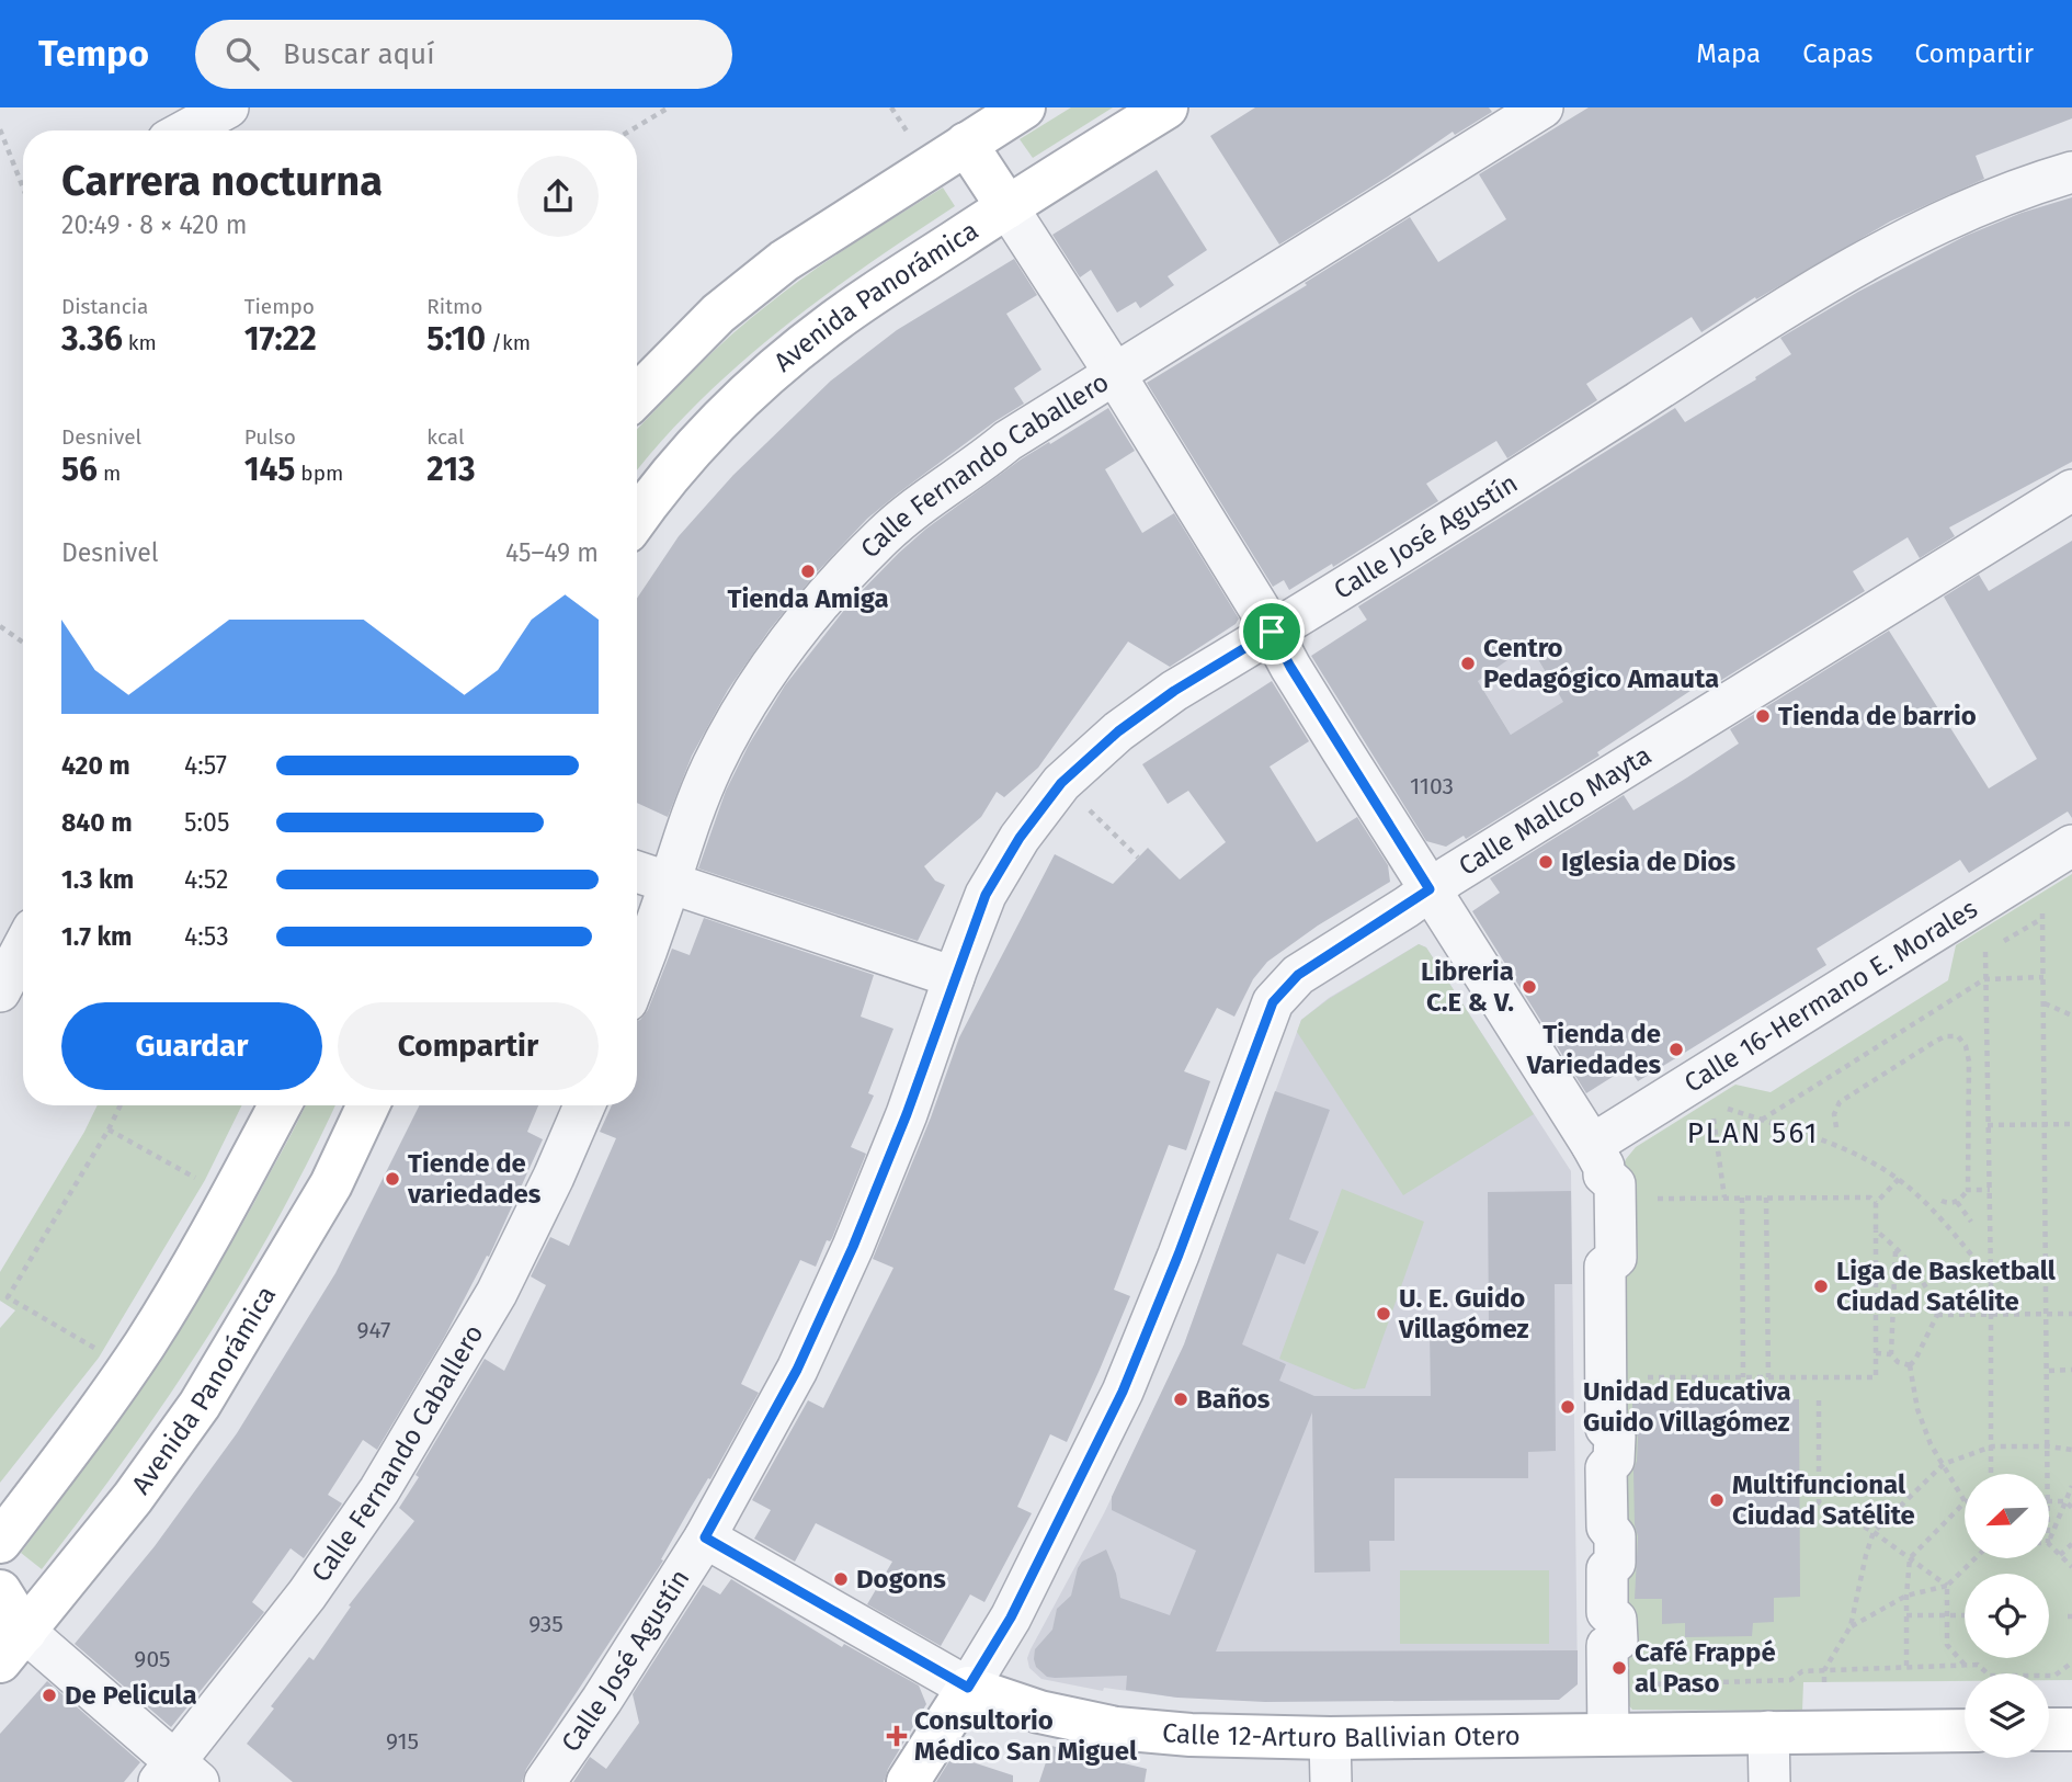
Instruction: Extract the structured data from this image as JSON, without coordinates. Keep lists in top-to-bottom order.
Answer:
{
  "streets": {
    "main road": ["Avenida Panorámica", "Calle Mallco Mayta", "Calle 12-Arturo Ballivian Otero"],
    "street": ["Calle Fernando Caballero", "Calle José Agustín", "Calle 16-Hermano E. Morales"]
  },
  "crossings": [
    ["Calle José Agustín", "Calle 12-Arturo Ballivian Otero"],
    ["Calle Mallco Mayta", "Calle 12-Arturo Ballivian Otero"]
  ],
  "districts": ["PLAN 561"],
  "places": {
    "other": [
      "Tienda Amiga",
      "Centro Pedagógico Amauta",
      "Tienda de barrio",
      "Iglesia de Dios",
      "Libreria C.E & V.",
      "Tienda de Variedades",
      "Tiende de variedades",
      "Liga de Basketball Ciudad Satélite",
      "U. E. Guido Villagómez",
      "Baños",
      "Unidad Educativa Guido Villagómez",
      "Multifuncional Ciudad Satélite",
      "Dogons",
      "Café Frappé al Paso",
      "De Pelicula"
    ],
    "health": ["Consultorio Médico San Miguel"]
  },
  "house_numbers": [
    "1103",
    "947",
    "935",
    "905",
    "915"
  ],
  "north": "bottom left",
  "page": {
    "header": "Tempo",
    "search": "Buscar aquí",
    "nav": ["Mapa", "Capas", "Compartir"],
    "heading": ["Carrera nocturna", "20:49 · 8 × 420 m"],
    "stats": [
      ["Distancia", "3.36 km"],
      ["Tiempo", "17:22"],
      ["Ritmo", "5:10 /km"],
      ["Desnivel", "56 m"],
      ["Pulso", "145 bpm"],
      ["kcal", "213"]
    ],
    "chart": ["Desnivel", "45–49 m"],
    "list": [
      {
        "name": "420 m",
        "note": "4:57"
      },
      {
        "name": "840 m",
        "note": "5:05"
      },
      {
        "name": "1.3 km",
        "note": "4:52"
      },
      {
        "name": "1.7 km",
        "note": "4:53"
      }
    ],
    "buttons": ["Guardar", "Compartir"]
  }
}
